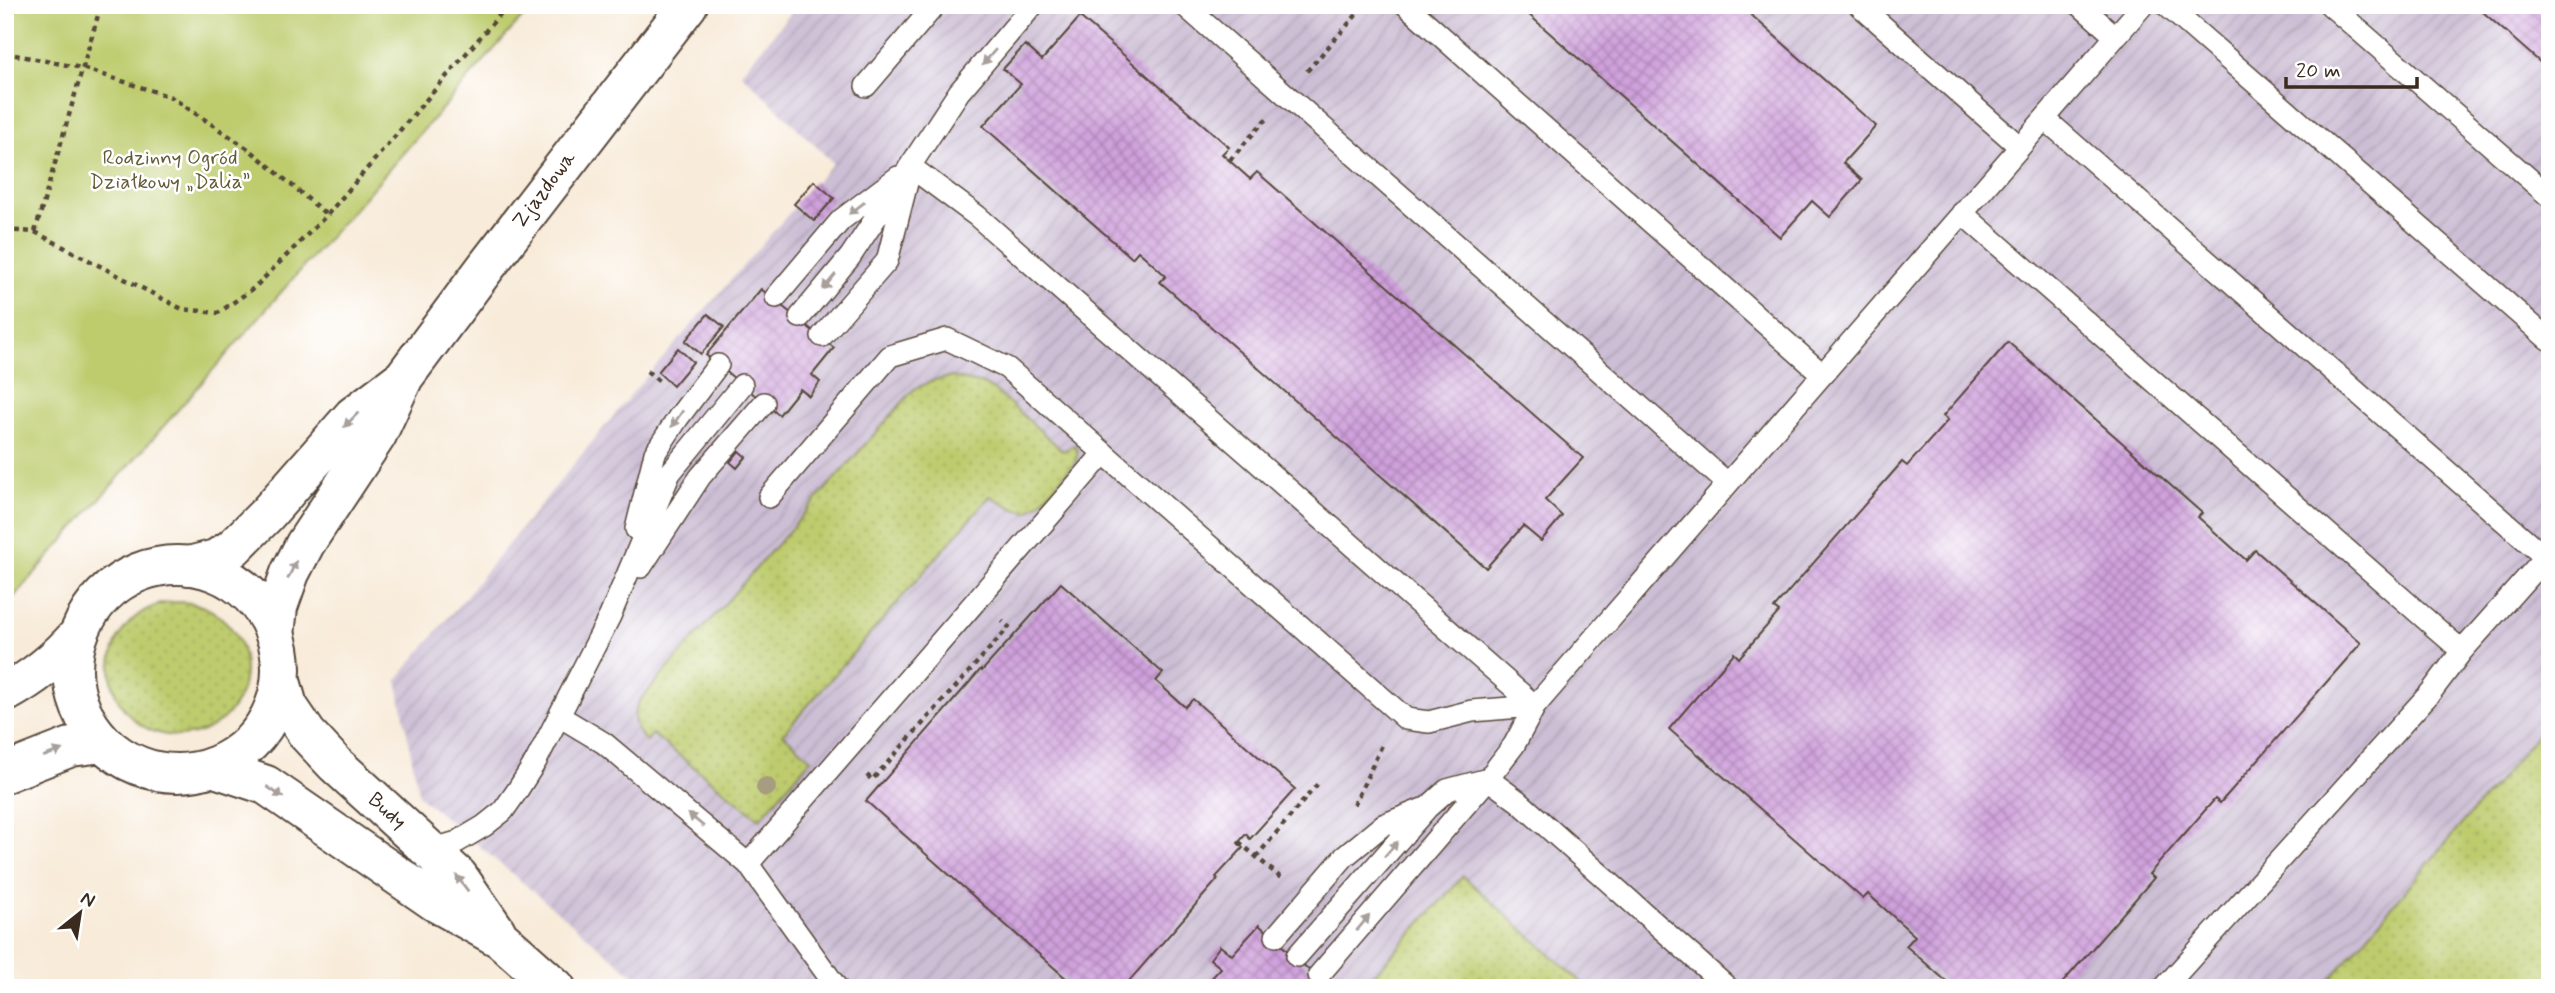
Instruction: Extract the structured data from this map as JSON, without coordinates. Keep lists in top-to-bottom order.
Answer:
{
  "streets": {
    "street": ["Zjazdowa", "Budy"]
  },
  "crossings": [
    ["Zjazdowa", "Budy"]
  ],
  "parks": ["Rodzinny Ogród Działkowy „Dalia”"],
  "scale_bar": "20 m",
  "north": "top right"
}
